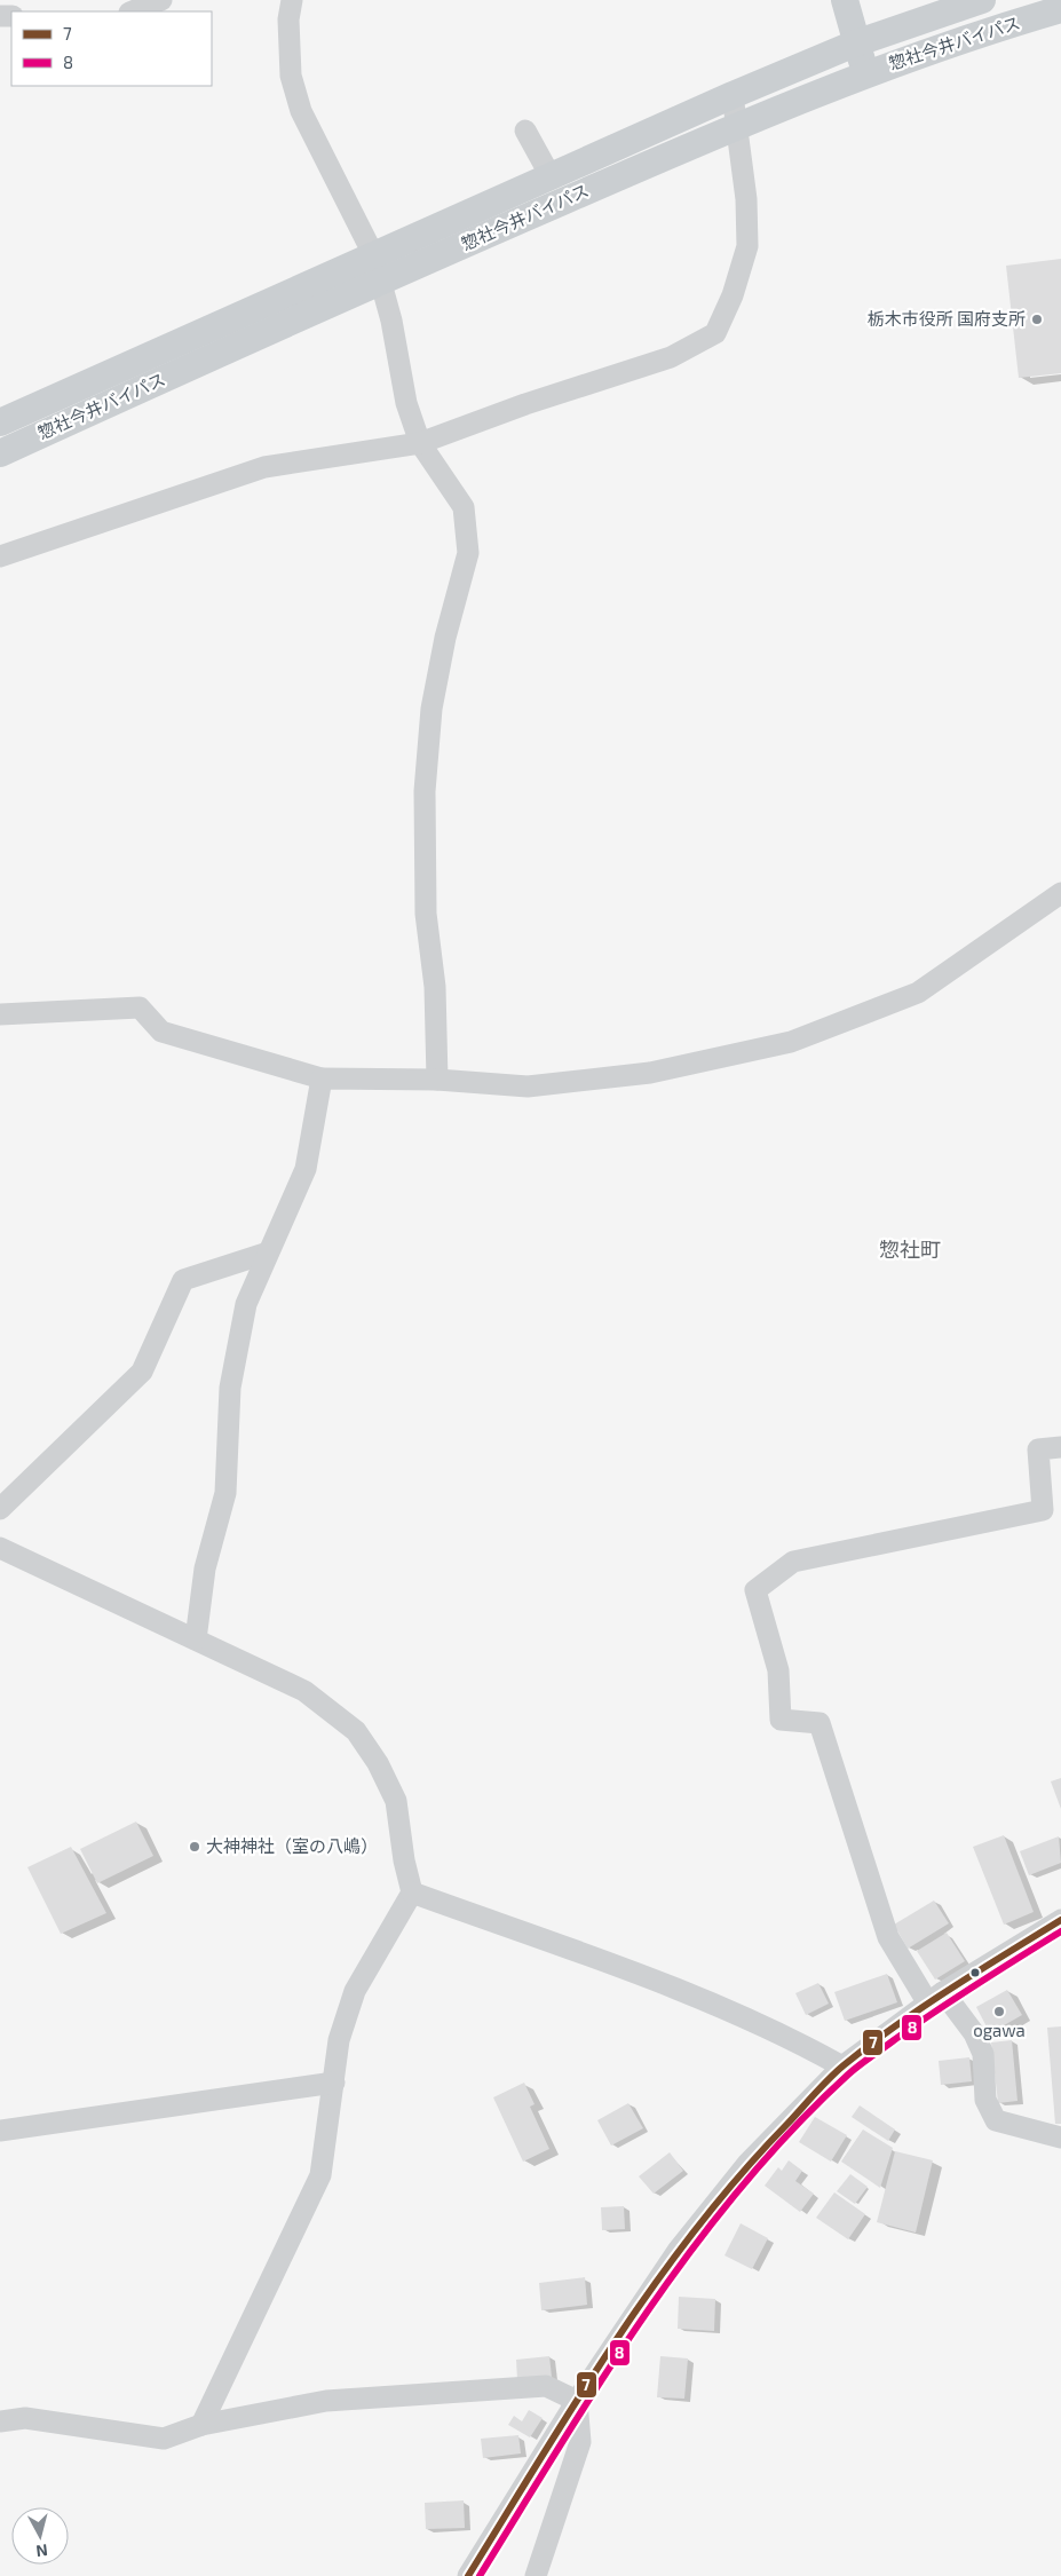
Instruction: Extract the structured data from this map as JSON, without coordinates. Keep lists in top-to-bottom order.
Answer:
{
  "streets": {
    "main road": ["惣社今井バイパス"]
  },
  "districts": ["惣社町"],
  "places": ["栃木市役所 国府支所", "大神神社（室の八嶋）", "ogawa"],
  "lines": ["transit line 7", "transit line 8"],
  "legend": ["7", "8"],
  "north": "bottom"
}
